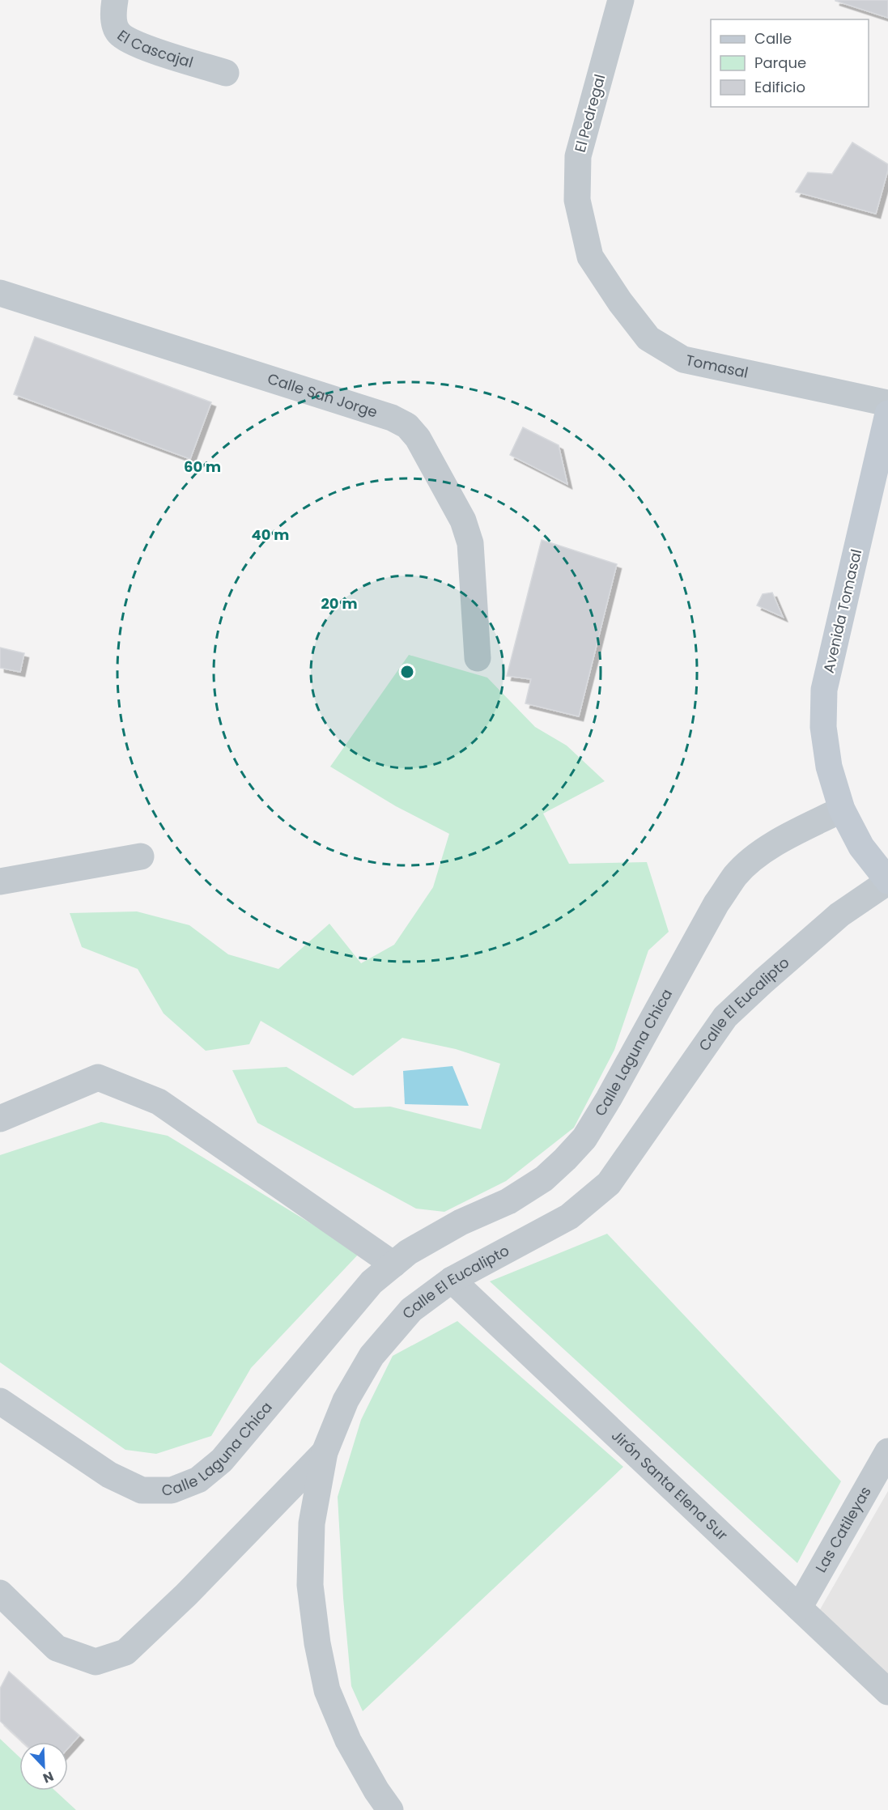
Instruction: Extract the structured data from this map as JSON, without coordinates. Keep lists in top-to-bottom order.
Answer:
{
  "streets": {
    "street": [
      "El Cascajal",
      "El Pedregal",
      "Tomasal",
      "Calle San Jorge",
      "Avenida Tomasal",
      "Calle El Eucalipto",
      "Calle Laguna Chica",
      "Jirón Santa Elena Sur",
      "Las Catileyas"
    ]
  },
  "crossings": [
    ["El Pedregal", "Tomasal"],
    ["Avenida Tomasal", "Calle El Eucalipto"],
    ["Avenida Tomasal", "Calle Laguna Chica"],
    ["Calle El Eucalipto", "Jirón Santa Elena Sur"],
    ["Jirón Santa Elena Sur", "Las Catileyas"]
  ],
  "legend": ["Calle", "Parque", "Edificio"],
  "north": "bottom right",
  "rings": ["60 m", "40 m", "20 m"]
}
